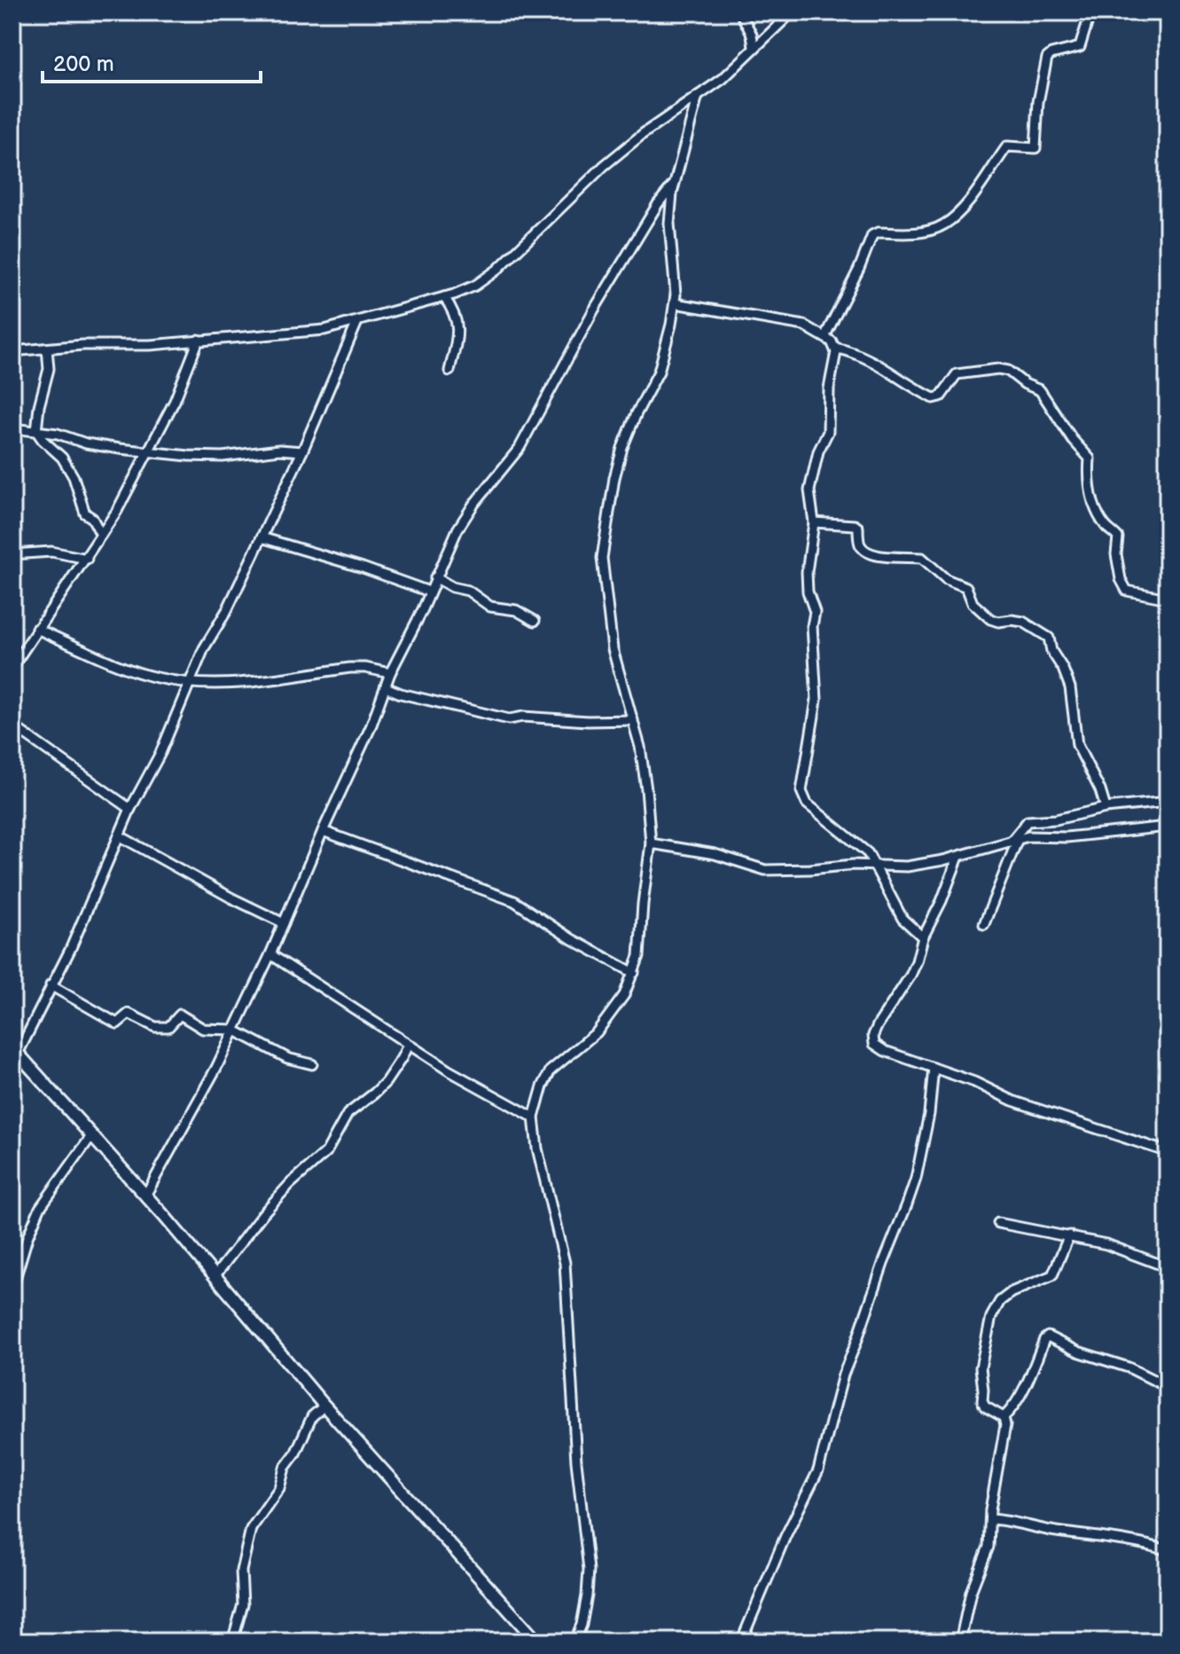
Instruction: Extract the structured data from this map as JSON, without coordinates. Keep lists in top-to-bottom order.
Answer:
{
  "scale_bar": "200 m"
}
